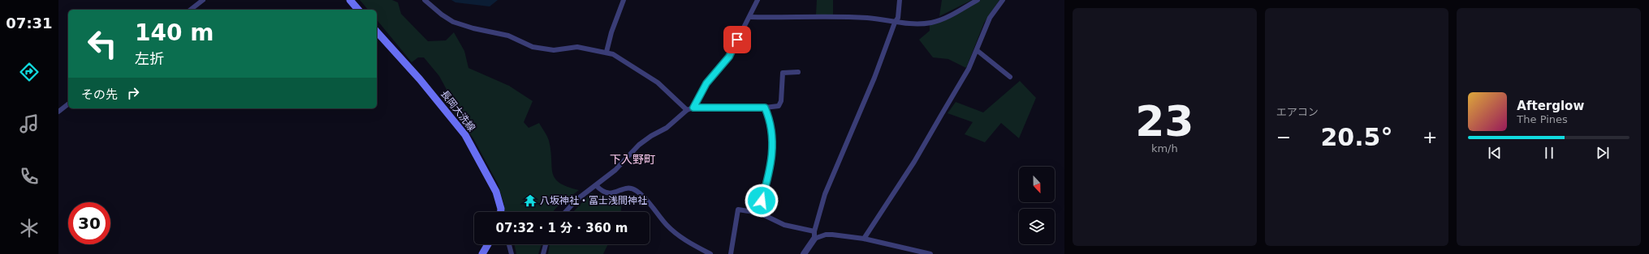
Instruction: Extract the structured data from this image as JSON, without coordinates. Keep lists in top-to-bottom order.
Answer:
{
  "streets": {
    "main road": ["長岡大洗線"]
  },
  "districts": ["下入野町"],
  "places": {
    "temple": ["八坂神社・冨士浅間神社"]
  },
  "north": "bottom",
  "page": {
    "tabs": "07:31",
    "tile": [
      ["23", "km/h"],
      "エアコン"
    ],
    "turn": ["140 m", "左折"],
    "then": "その先",
    "song": ["Afterglow", "The Pines"],
    "heat": ["−", "20.5°", "+"],
    "limit": "30",
    "trip": "07:32 · 1 分 · 360 m"
  }
}
